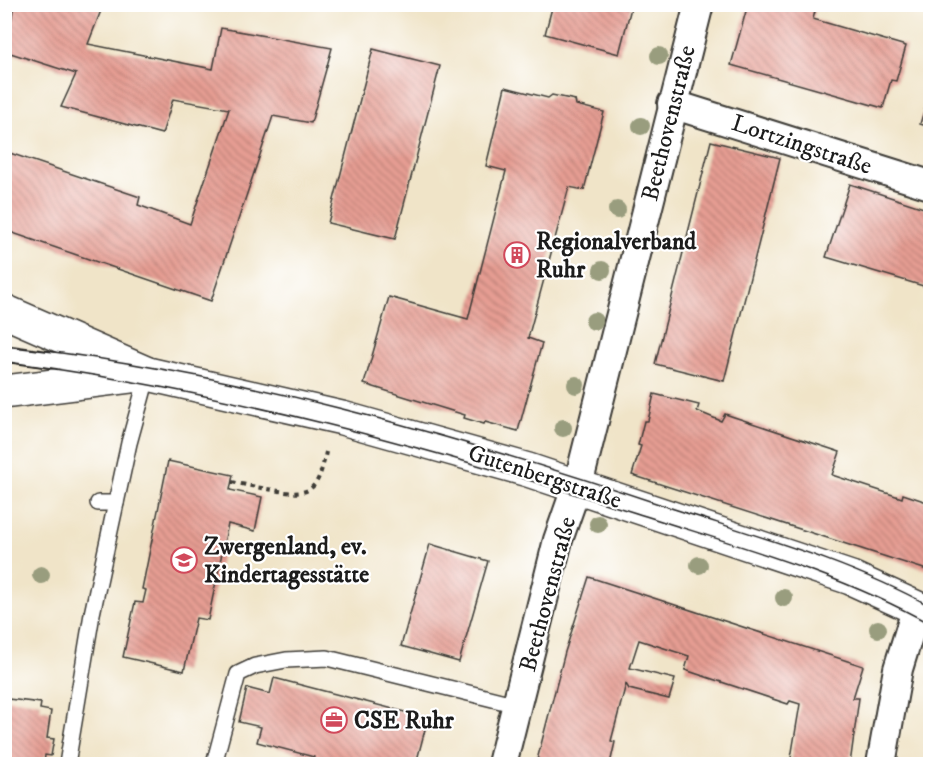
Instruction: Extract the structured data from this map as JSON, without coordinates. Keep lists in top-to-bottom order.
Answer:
{
  "streets": {
    "street": ["Beethovenstraße", "Lortzingstraße", "Gutenbergstraße"]
  },
  "crossings": [
    ["Beethovenstraße", "Lortzingstraße"],
    ["Beethovenstraße", "Gutenbergstraße"]
  ],
  "places": {
    "building": ["Regionalverband Ruhr"],
    "school or university": ["Zwergenland, ev. Kindertagesstätte"],
    "office": ["CSE Ruhr"]
  }
}
